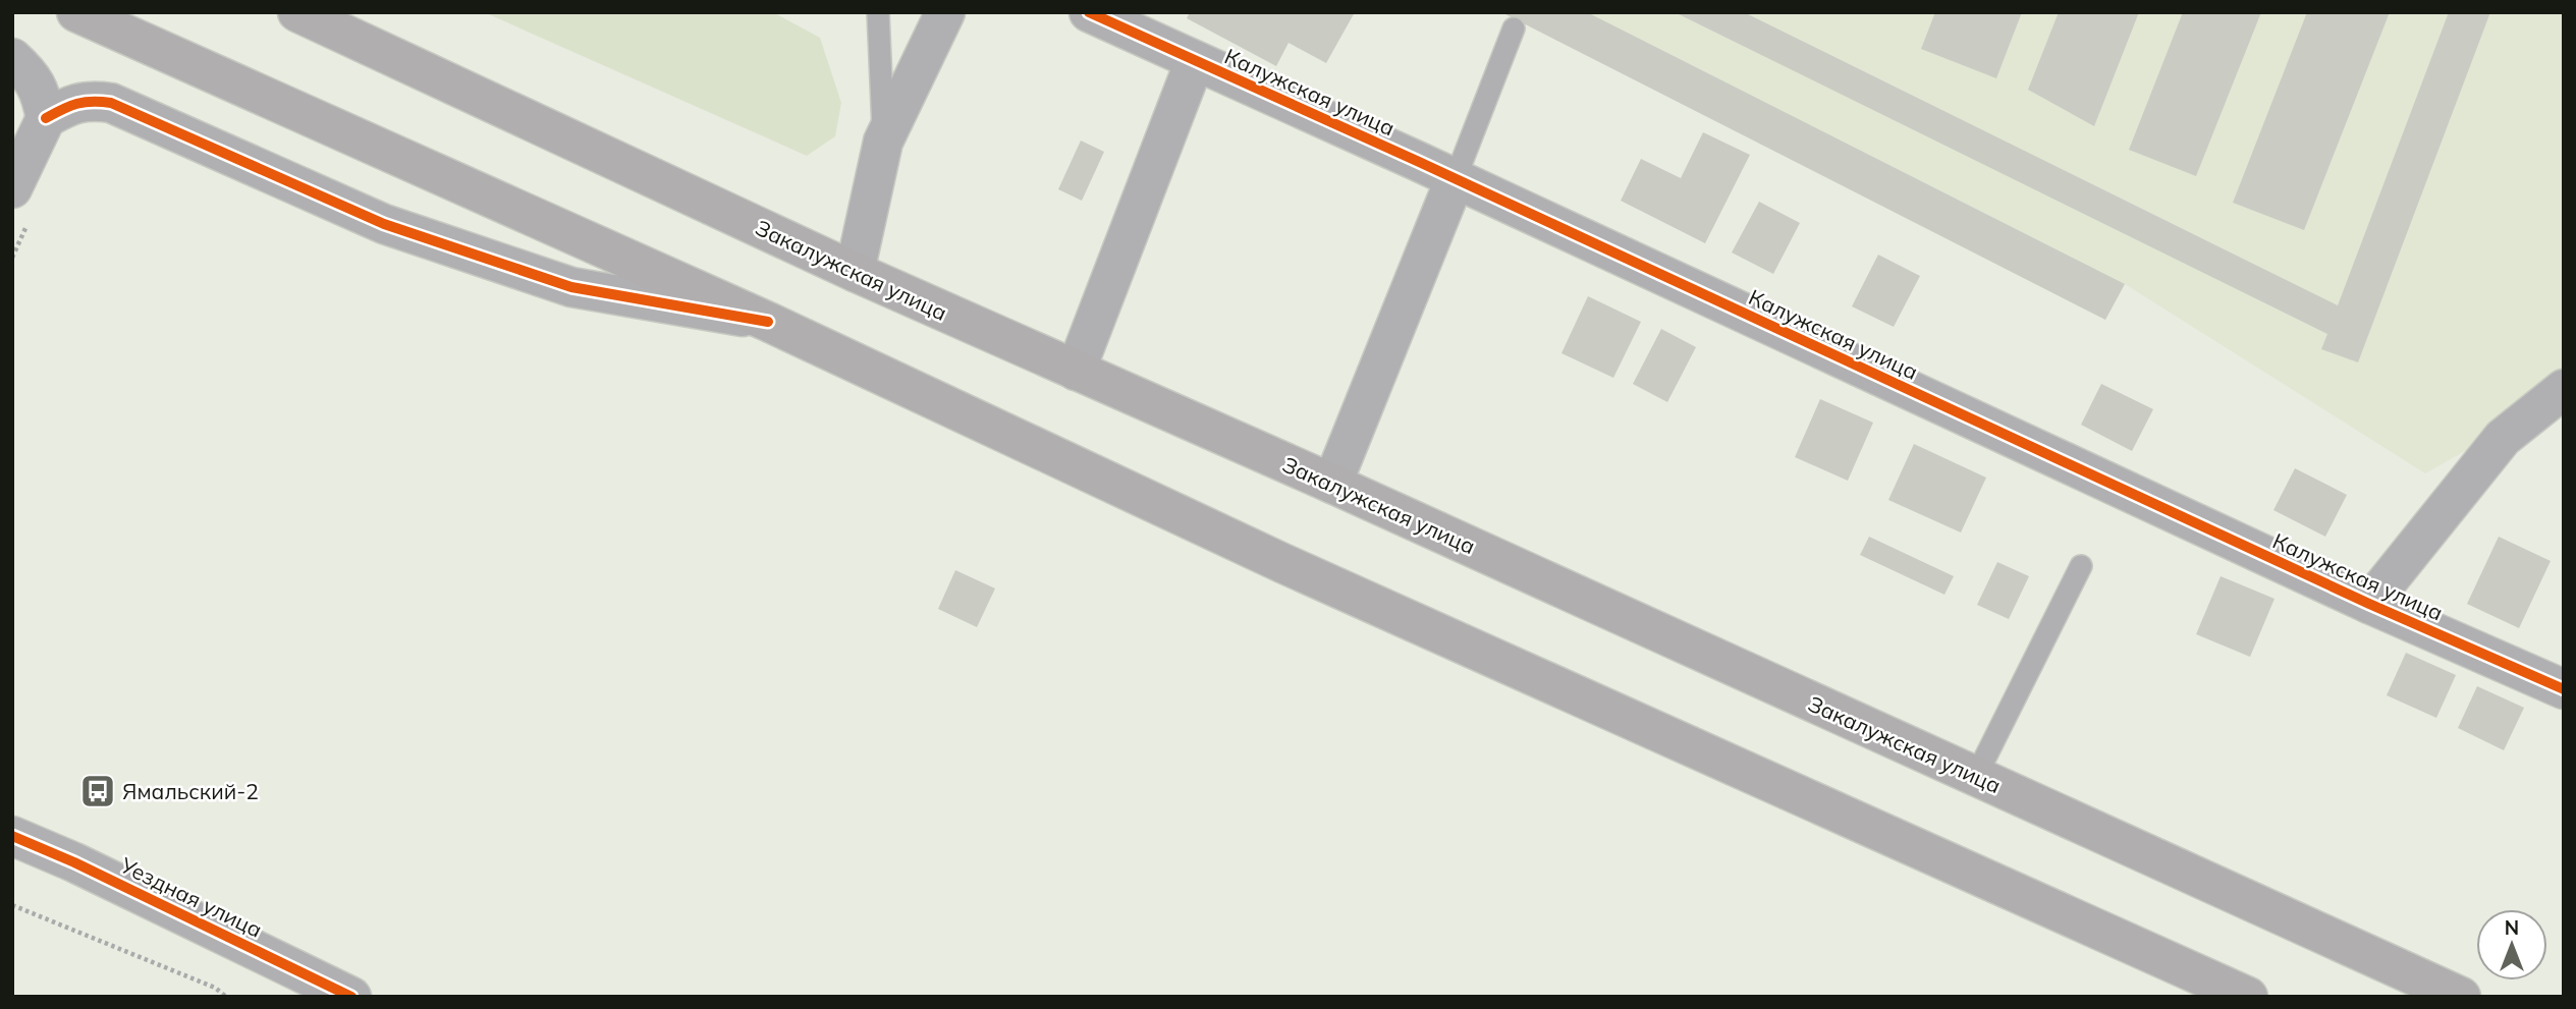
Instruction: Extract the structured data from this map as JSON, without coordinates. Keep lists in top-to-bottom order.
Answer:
{
  "streets": {
    "highway": ["Закалужская улица"],
    "street": ["Калужская улица", "Уездная улица"]
  },
  "places": {
    "bus stop": ["Ямальский-2"]
  },
  "north": "top"
}
